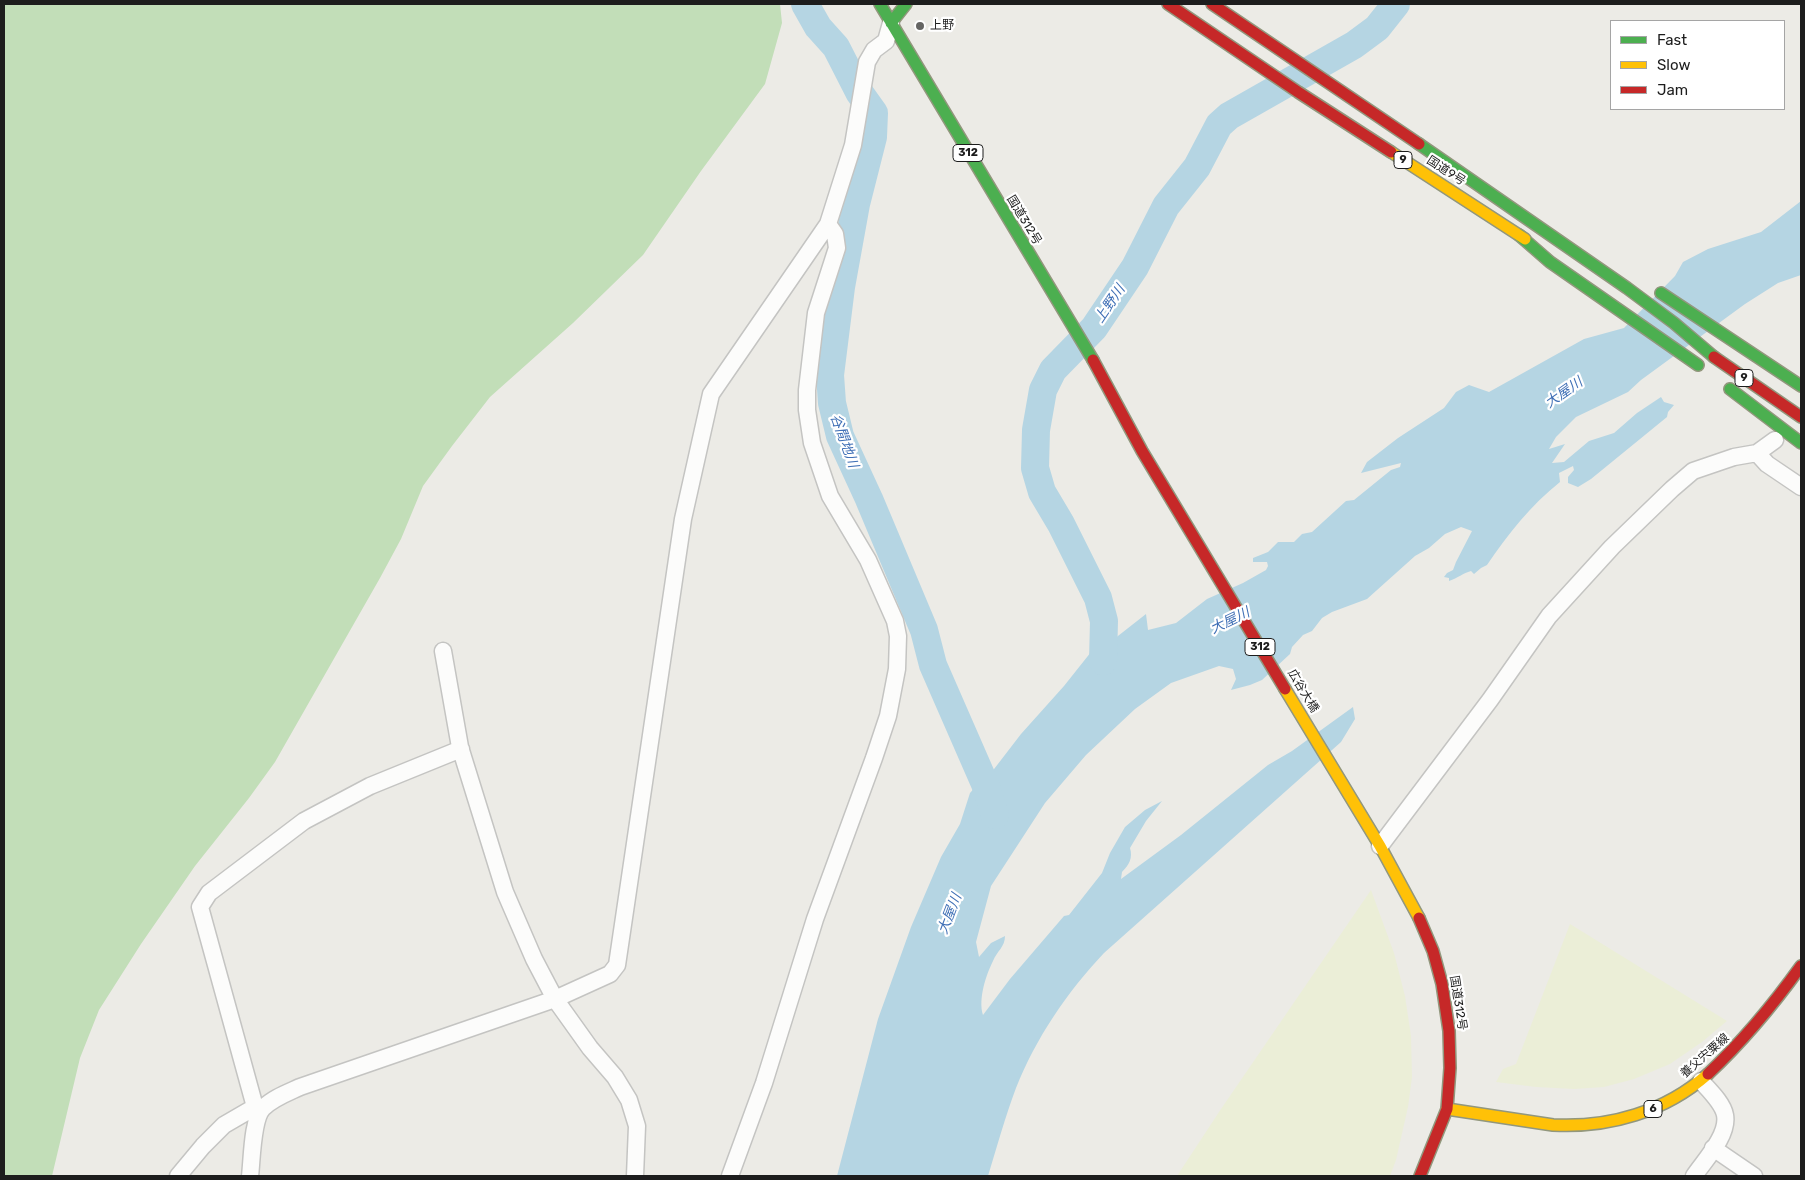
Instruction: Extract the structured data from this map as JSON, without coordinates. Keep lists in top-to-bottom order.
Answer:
{
  "streets": {
    "main road": [
      "312",
      "9",
      "国道9号",
      "国道312号",
      "広谷大橋",
      "養父宍粟線",
      "6"
    ]
  },
  "crossings": [
    ["9", "国道9号"],
    ["国道312号", "広谷大橋"],
    ["国道312号", "養父宍粟線"]
  ],
  "water": ["上野川", "大屋川", "谷間地川"],
  "places": ["上野"],
  "legend": ["Fast", "Slow", "Jam"]
}
